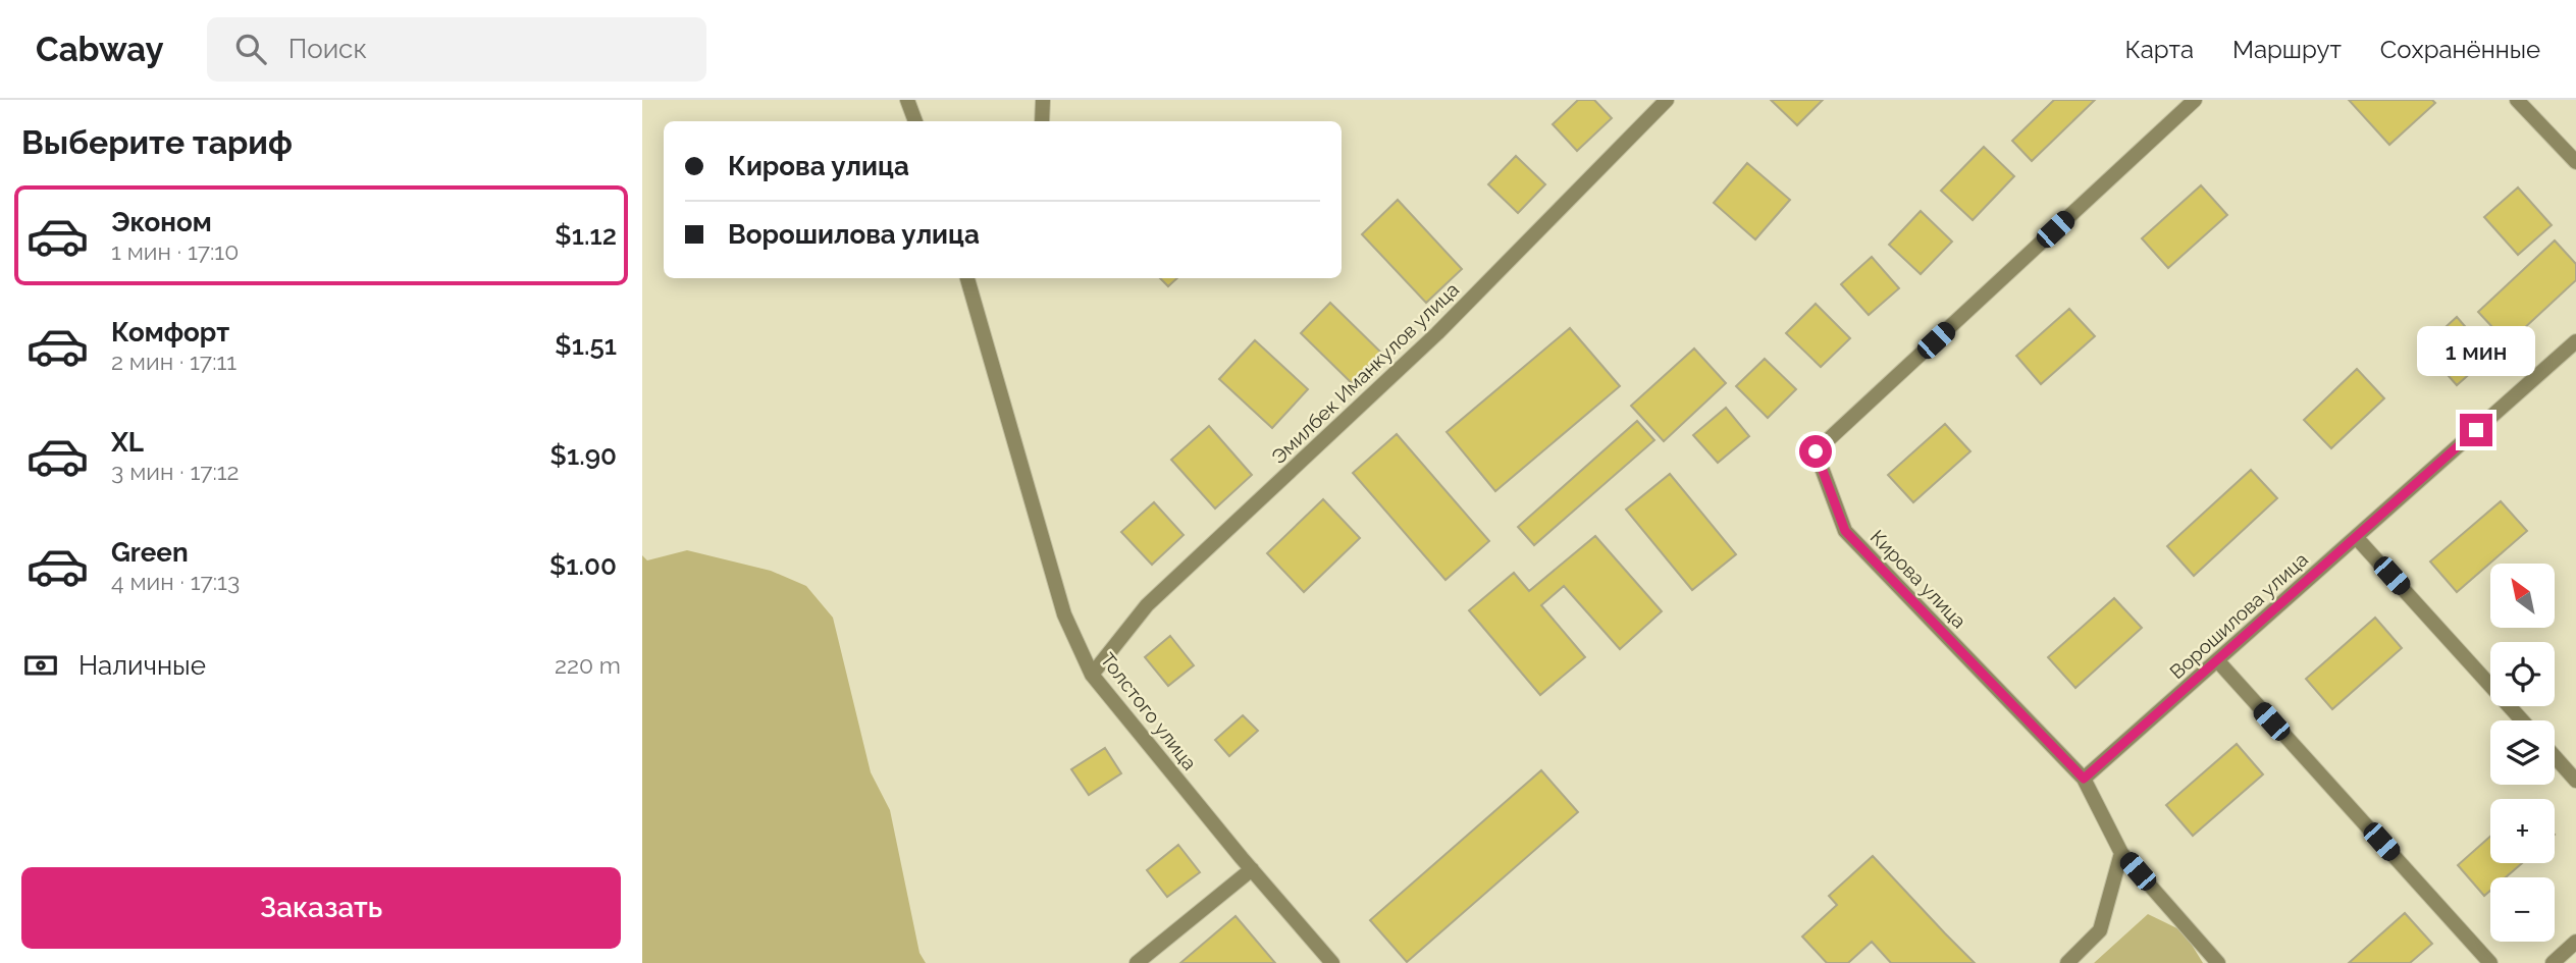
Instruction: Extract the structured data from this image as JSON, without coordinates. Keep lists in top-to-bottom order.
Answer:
{
  "streets": {
    "street": [
      "Эмилбек Иманкулов улица",
      "Кирова улица",
      "Ворошилова улица",
      "Толстого улица"
    ]
  },
  "crossings": [
    ["Эмилбек Иманкулов улица", "Толстого улица"],
    ["Кирова улица", "Ворошилова улица"]
  ],
  "north": "top left",
  "page": {
    "header": "Cabway",
    "search": "Поиск",
    "nav": ["Карта", "Маршрут", "Сохранённые"],
    "heading": "Выберите тариф",
    "banner": ["Кирова улица", "Ворошилова улица"],
    "list": [
      {
        "name": "Эконом",
        "note": "1 мин · 17:10",
        "value": "$1.12"
      },
      {
        "name": "Комфорт",
        "note": "2 мин · 17:11",
        "value": "$1.51"
      },
      {
        "name": "XL",
        "note": "3 мин · 17:12",
        "value": "$1.90"
      },
      {
        "name": "Green",
        "note": "4 мин · 17:13",
        "value": "$1.00"
      }
    ],
    "bubble": "1 мин",
    "map_buttons": ["+", "−"],
    "pay": ["Наличные", "220 m"],
    "buttons": "Заказать"
  }
}
